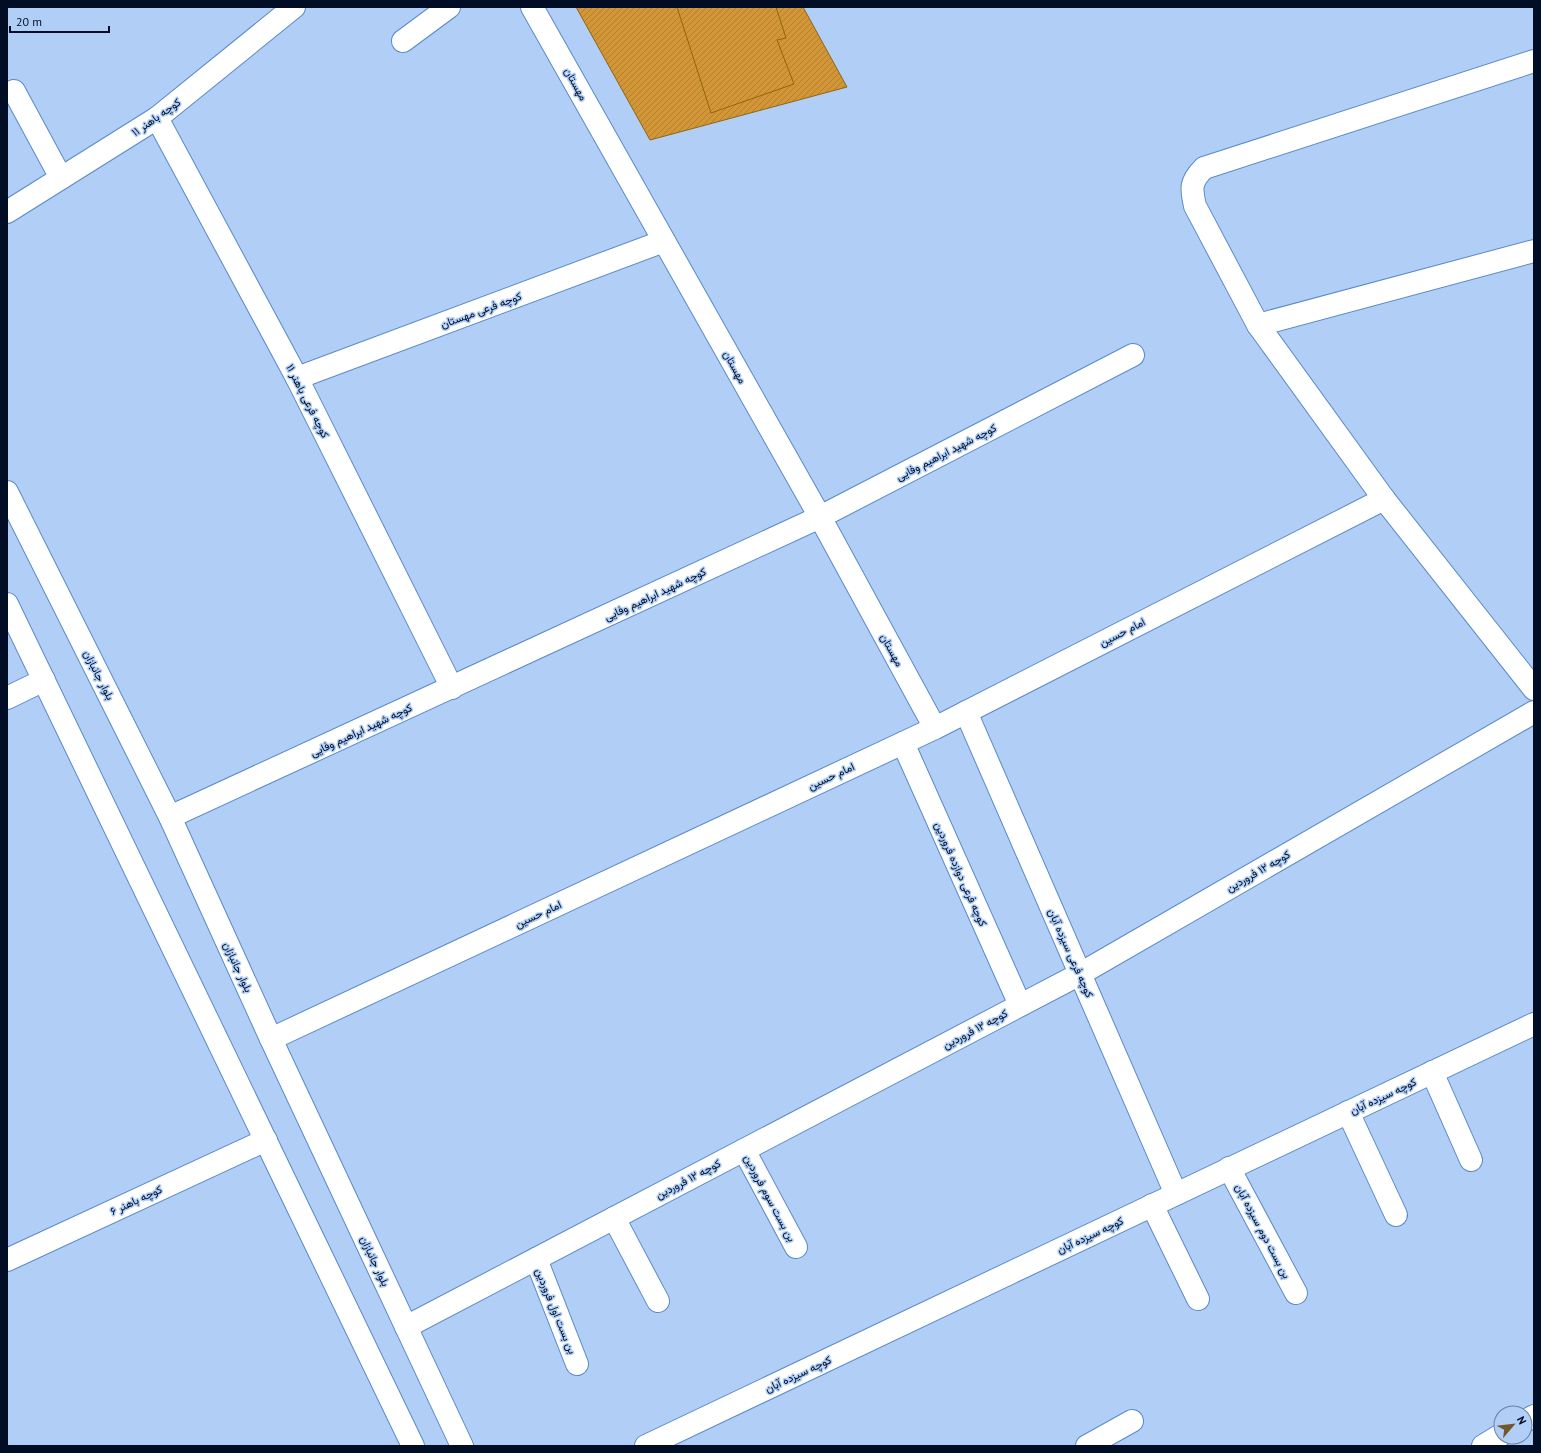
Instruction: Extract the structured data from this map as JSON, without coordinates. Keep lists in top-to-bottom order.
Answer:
{
  "streets": {
    "street": [
      "مهستان",
      "کوچه باهنر ۱۱",
      "کوچه فرعی مهستان",
      "کوچه فرعی باهنر ۱۱",
      "کوچه شهید ابراهیم وفایی",
      "امام حسین",
      "بلوار جانبازان",
      "کوچه ۱۲ فروردین",
      "کوچه فرعی دوازده فروردین",
      "کوچه فرعی سیزده آبان",
      "کوچه سیزده آبان",
      "بن بست سوم فروردین",
      "کوچه باهنر ۶",
      "بن بست دوم سیزده آبان",
      "بن بست اول فروردین"
    ]
  },
  "crossings": [
    ["مهستان", "کوچه فرعی مهستان"],
    ["مهستان", "کوچه شهید ابراهیم وفایی"],
    ["مهستان", "امام حسین"],
    ["کوچه باهنر ۱۱", "کوچه فرعی باهنر ۱۱"],
    ["کوچه فرعی مهستان", "کوچه فرعی باهنر ۱۱"],
    ["کوچه فرعی باهنر ۱۱", "کوچه شهید ابراهیم وفایی"],
    ["کوچه شهید ابراهیم وفایی", "بلوار جانبازان"],
    ["امام حسین", "بلوار جانبازان"],
    ["امام حسین", "کوچه فرعی دوازده فروردین"],
    ["امام حسین", "کوچه فرعی سیزده آبان"],
    ["بلوار جانبازان", "کوچه ۱۲ فروردین"],
    ["کوچه ۱۲ فروردین", "کوچه فرعی دوازده فروردین"],
    ["کوچه ۱۲ فروردین", "کوچه فرعی سیزده آبان"],
    ["کوچه ۱۲ فروردین", "بن بست سوم فروردین"],
    ["کوچه ۱۲ فروردین", "بن بست اول فروردین"],
    ["کوچه فرعی سیزده آبان", "کوچه سیزده آبان"],
    ["کوچه سیزده آبان", "بن بست دوم سیزده آبان"]
  ],
  "scale_bar": "20 m",
  "north": "top right"
}
